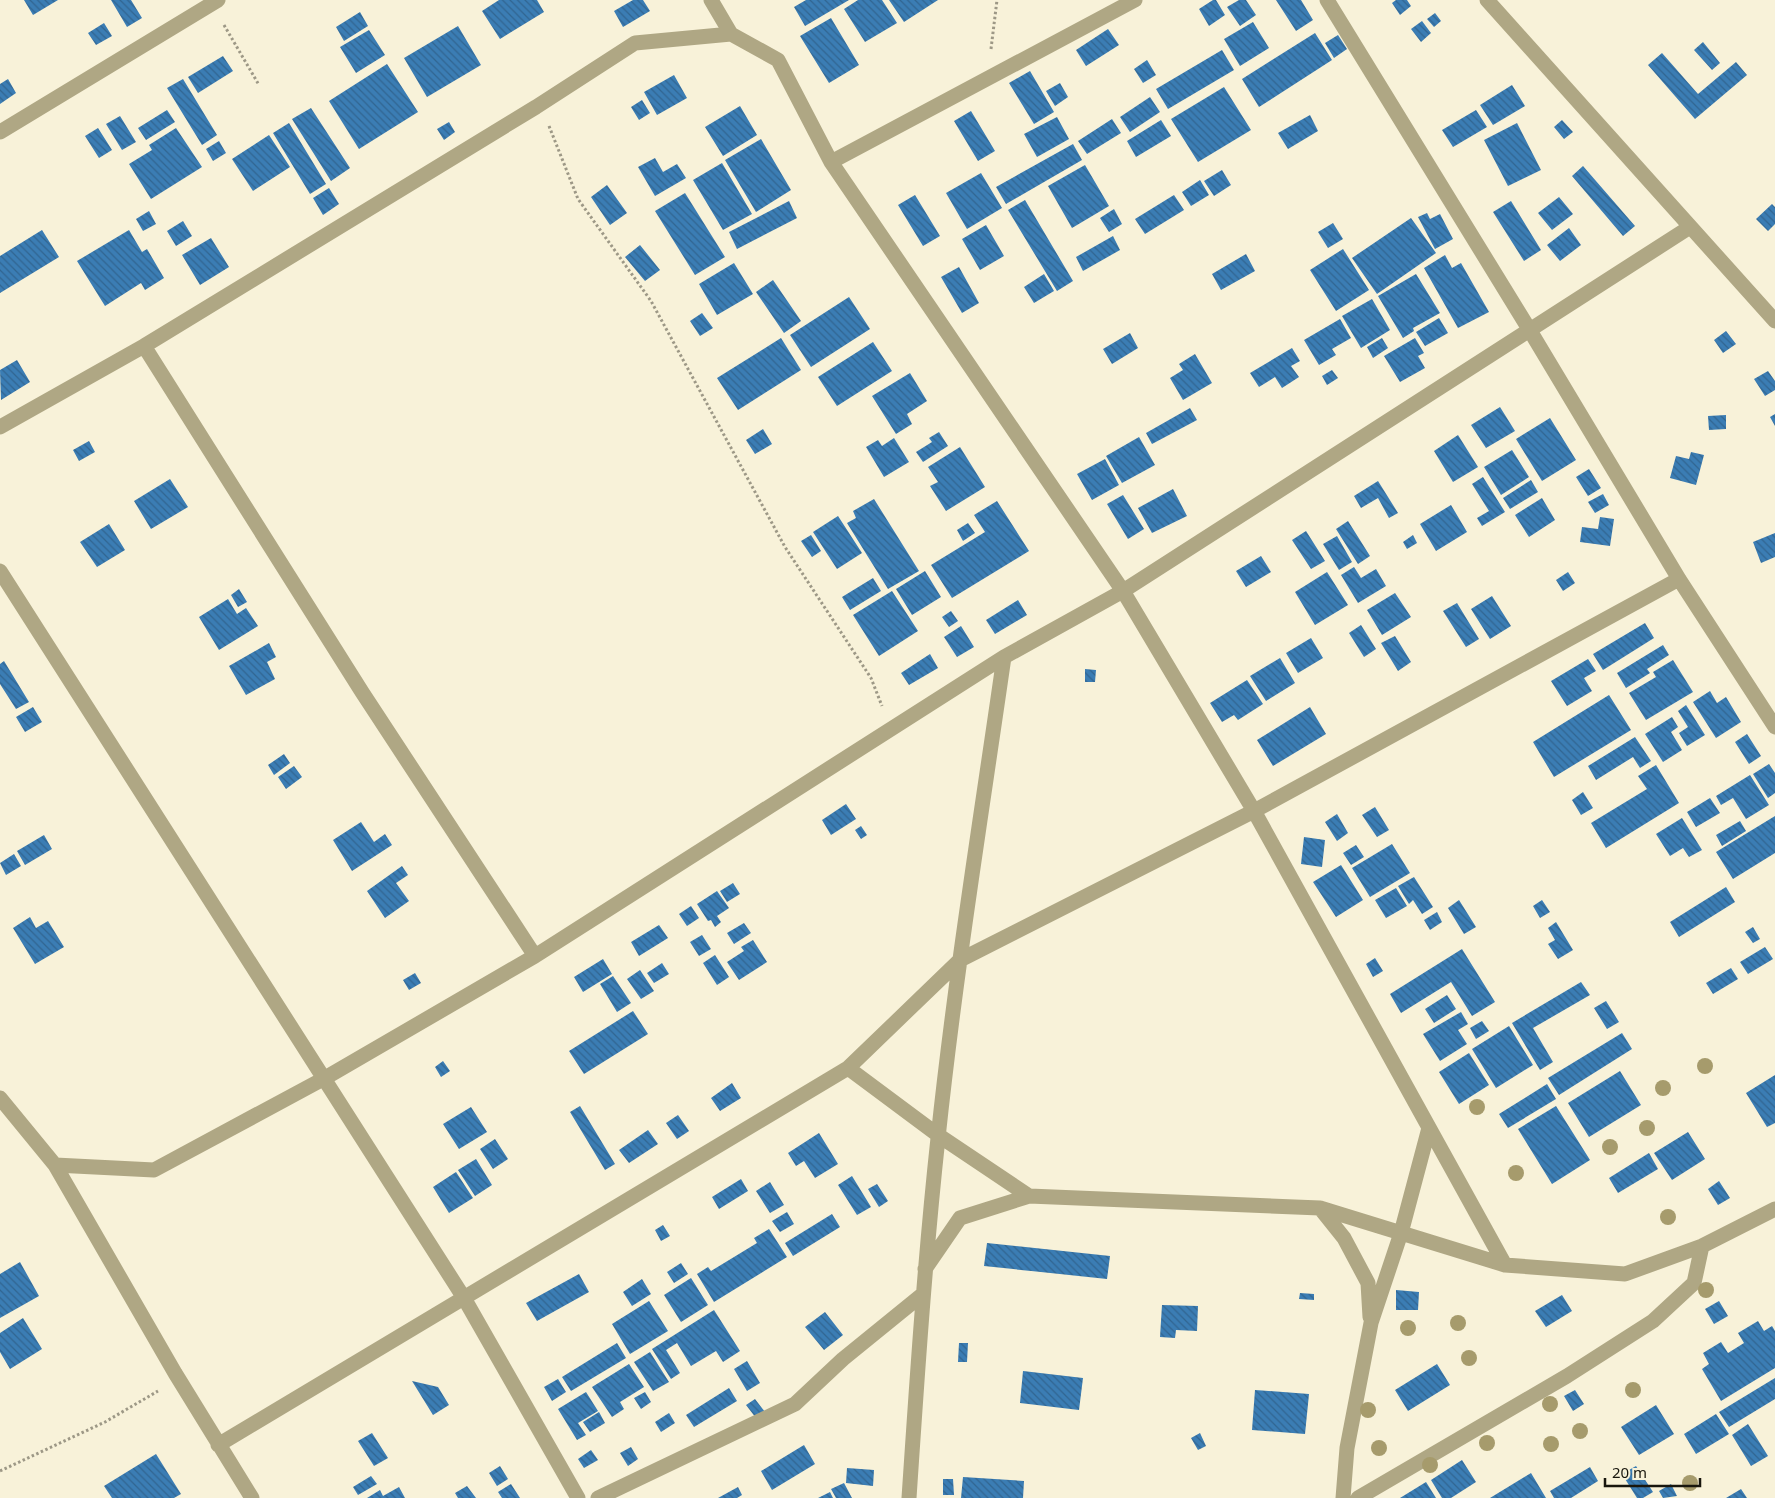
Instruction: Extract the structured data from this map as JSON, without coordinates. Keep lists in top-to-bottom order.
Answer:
{
  "scale_bar": "20 m"
}
